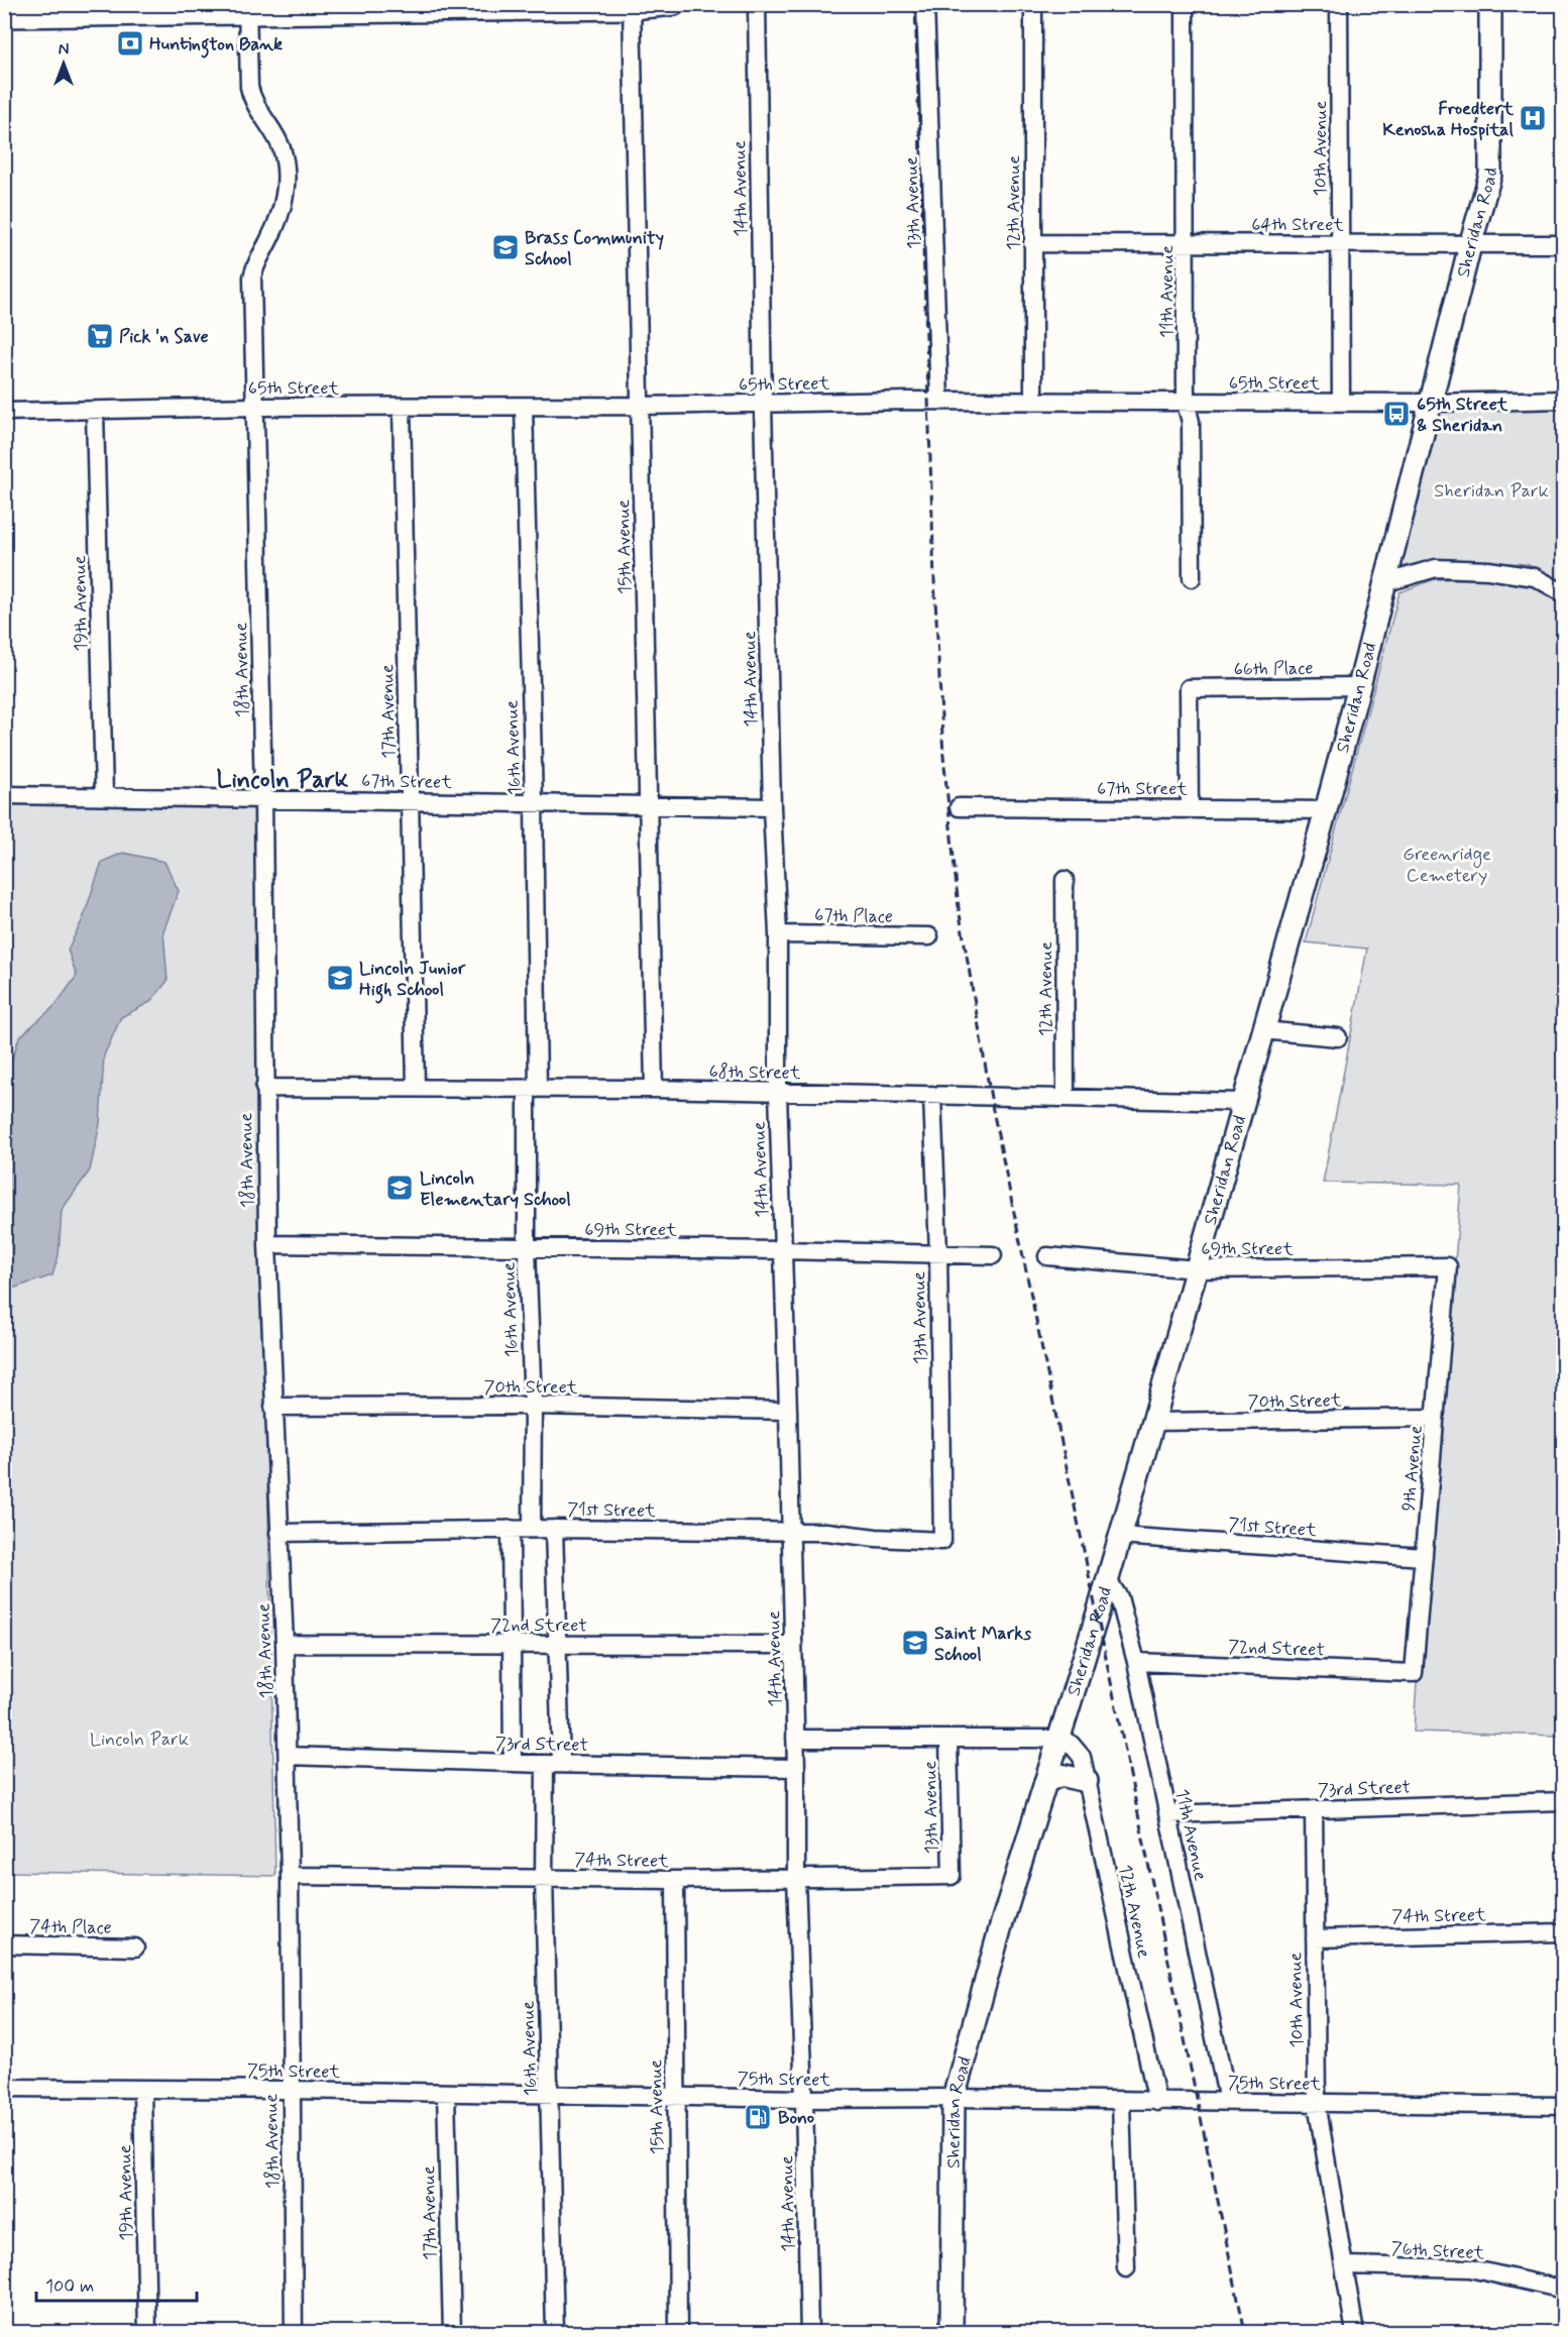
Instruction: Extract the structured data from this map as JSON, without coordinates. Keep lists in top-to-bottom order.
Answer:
{
  "streets": {
    "main road": ["Sheridan Road"],
    "street": [
      "10th Avenue",
      "14th Avenue",
      "13th Avenue",
      "12th Avenue",
      "64th Street",
      "11th Avenue",
      "65th Street",
      "15th Avenue",
      "19th Avenue",
      "66th Place",
      "18th Avenue",
      "17th Avenue",
      "16th Avenue",
      "67th Street",
      "67th Place",
      "68th Street",
      "69th Street",
      "70th Street",
      "9th Avenue",
      "71st Street",
      "72nd Street",
      "73rd Street",
      "74th Street",
      "74th Place",
      "75th Street",
      "76th Street"
    ]
  },
  "crossings": [
    ["10th Avenue", "64th Street"],
    ["10th Avenue", "65th Street"],
    ["10th Avenue", "73rd Street"],
    ["10th Avenue", "74th Street"],
    ["10th Avenue", "75th Street"],
    ["10th Avenue", "76th Street"],
    ["14th Avenue", "65th Street"],
    ["14th Avenue", "67th Street"],
    ["14th Avenue", "67th Place"],
    ["14th Avenue", "68th Street"],
    ["14th Avenue", "69th Street"],
    ["14th Avenue", "70th Street"],
    ["14th Avenue", "71st Street"],
    ["14th Avenue", "72nd Street"],
    ["14th Avenue", "73rd Street"],
    ["14th Avenue", "74th Street"],
    ["14th Avenue", "75th Street"],
    ["13th Avenue", "65th Street"],
    ["13th Avenue", "68th Street"],
    ["13th Avenue", "69th Street"],
    ["13th Avenue", "71st Street"],
    ["13th Avenue", "74th Street"],
    ["12th Avenue", "Sheridan Road"],
    ["12th Avenue", "64th Street"],
    ["12th Avenue", "65th Street"],
    ["12th Avenue", "68th Street"],
    ["12th Avenue", "75th Street"],
    ["Sheridan Road", "64th Street"],
    ["Sheridan Road", "11th Avenue"],
    ["Sheridan Road", "65th Street"],
    ["Sheridan Road", "66th Place"],
    ["Sheridan Road", "67th Street"],
    ["Sheridan Road", "68th Street"],
    ["Sheridan Road", "69th Street"],
    ["Sheridan Road", "70th Street"],
    ["Sheridan Road", "71st Street"],
    ["Sheridan Road", "75th Street"],
    ["64th Street", "11th Avenue"],
    ["11th Avenue", "65th Street"],
    ["11th Avenue", "72nd Street"],
    ["11th Avenue", "73rd Street"],
    ["11th Avenue", "75th Street"],
    ["65th Street", "15th Avenue"],
    ["65th Street", "19th Avenue"],
    ["65th Street", "18th Avenue"],
    ["65th Street", "17th Avenue"],
    ["65th Street", "16th Avenue"],
    ["15th Avenue", "67th Street"],
    ["15th Avenue", "68th Street"],
    ["15th Avenue", "74th Street"],
    ["15th Avenue", "75th Street"],
    ["19th Avenue", "67th Street"],
    ["19th Avenue", "75th Street"],
    ["66th Place", "67th Street"],
    ["18th Avenue", "67th Street"],
    ["18th Avenue", "68th Street"],
    ["18th Avenue", "69th Street"],
    ["18th Avenue", "70th Street"],
    ["18th Avenue", "71st Street"],
    ["18th Avenue", "72nd Street"],
    ["18th Avenue", "73rd Street"],
    ["18th Avenue", "74th Street"],
    ["18th Avenue", "75th Street"],
    ["17th Avenue", "67th Street"],
    ["17th Avenue", "68th Street"],
    ["17th Avenue", "75th Street"],
    ["16th Avenue", "67th Street"],
    ["16th Avenue", "68th Street"],
    ["16th Avenue", "69th Street"],
    ["16th Avenue", "70th Street"],
    ["16th Avenue", "71st Street"],
    ["16th Avenue", "72nd Street"],
    ["16th Avenue", "73rd Street"],
    ["16th Avenue", "74th Street"],
    ["16th Avenue", "75th Street"],
    ["69th Street", "9th Avenue"],
    ["70th Street", "9th Avenue"],
    ["9th Avenue", "71st Street"],
    ["9th Avenue", "72nd Street"]
  ],
  "districts": ["Lincoln Park"],
  "parks": ["Sheridan Park", "Greenridge Cemetery", "Lincoln Park"],
  "places": {
    "bank": ["Huntington Bank"],
    "hospital": ["Froedtert Kenosha Hospital"],
    "school or university": [
      "Brass Community School",
      "Lincoln Junior High School",
      "Lincoln Elementary School",
      "Saint Marks School"
    ],
    "supermarket": ["Pick 'n Save"],
    "bus stop": ["65th Street & Sheridan"],
    "fuel station": ["Bono"]
  },
  "scale_bar": "100 m",
  "north": "top"
}
